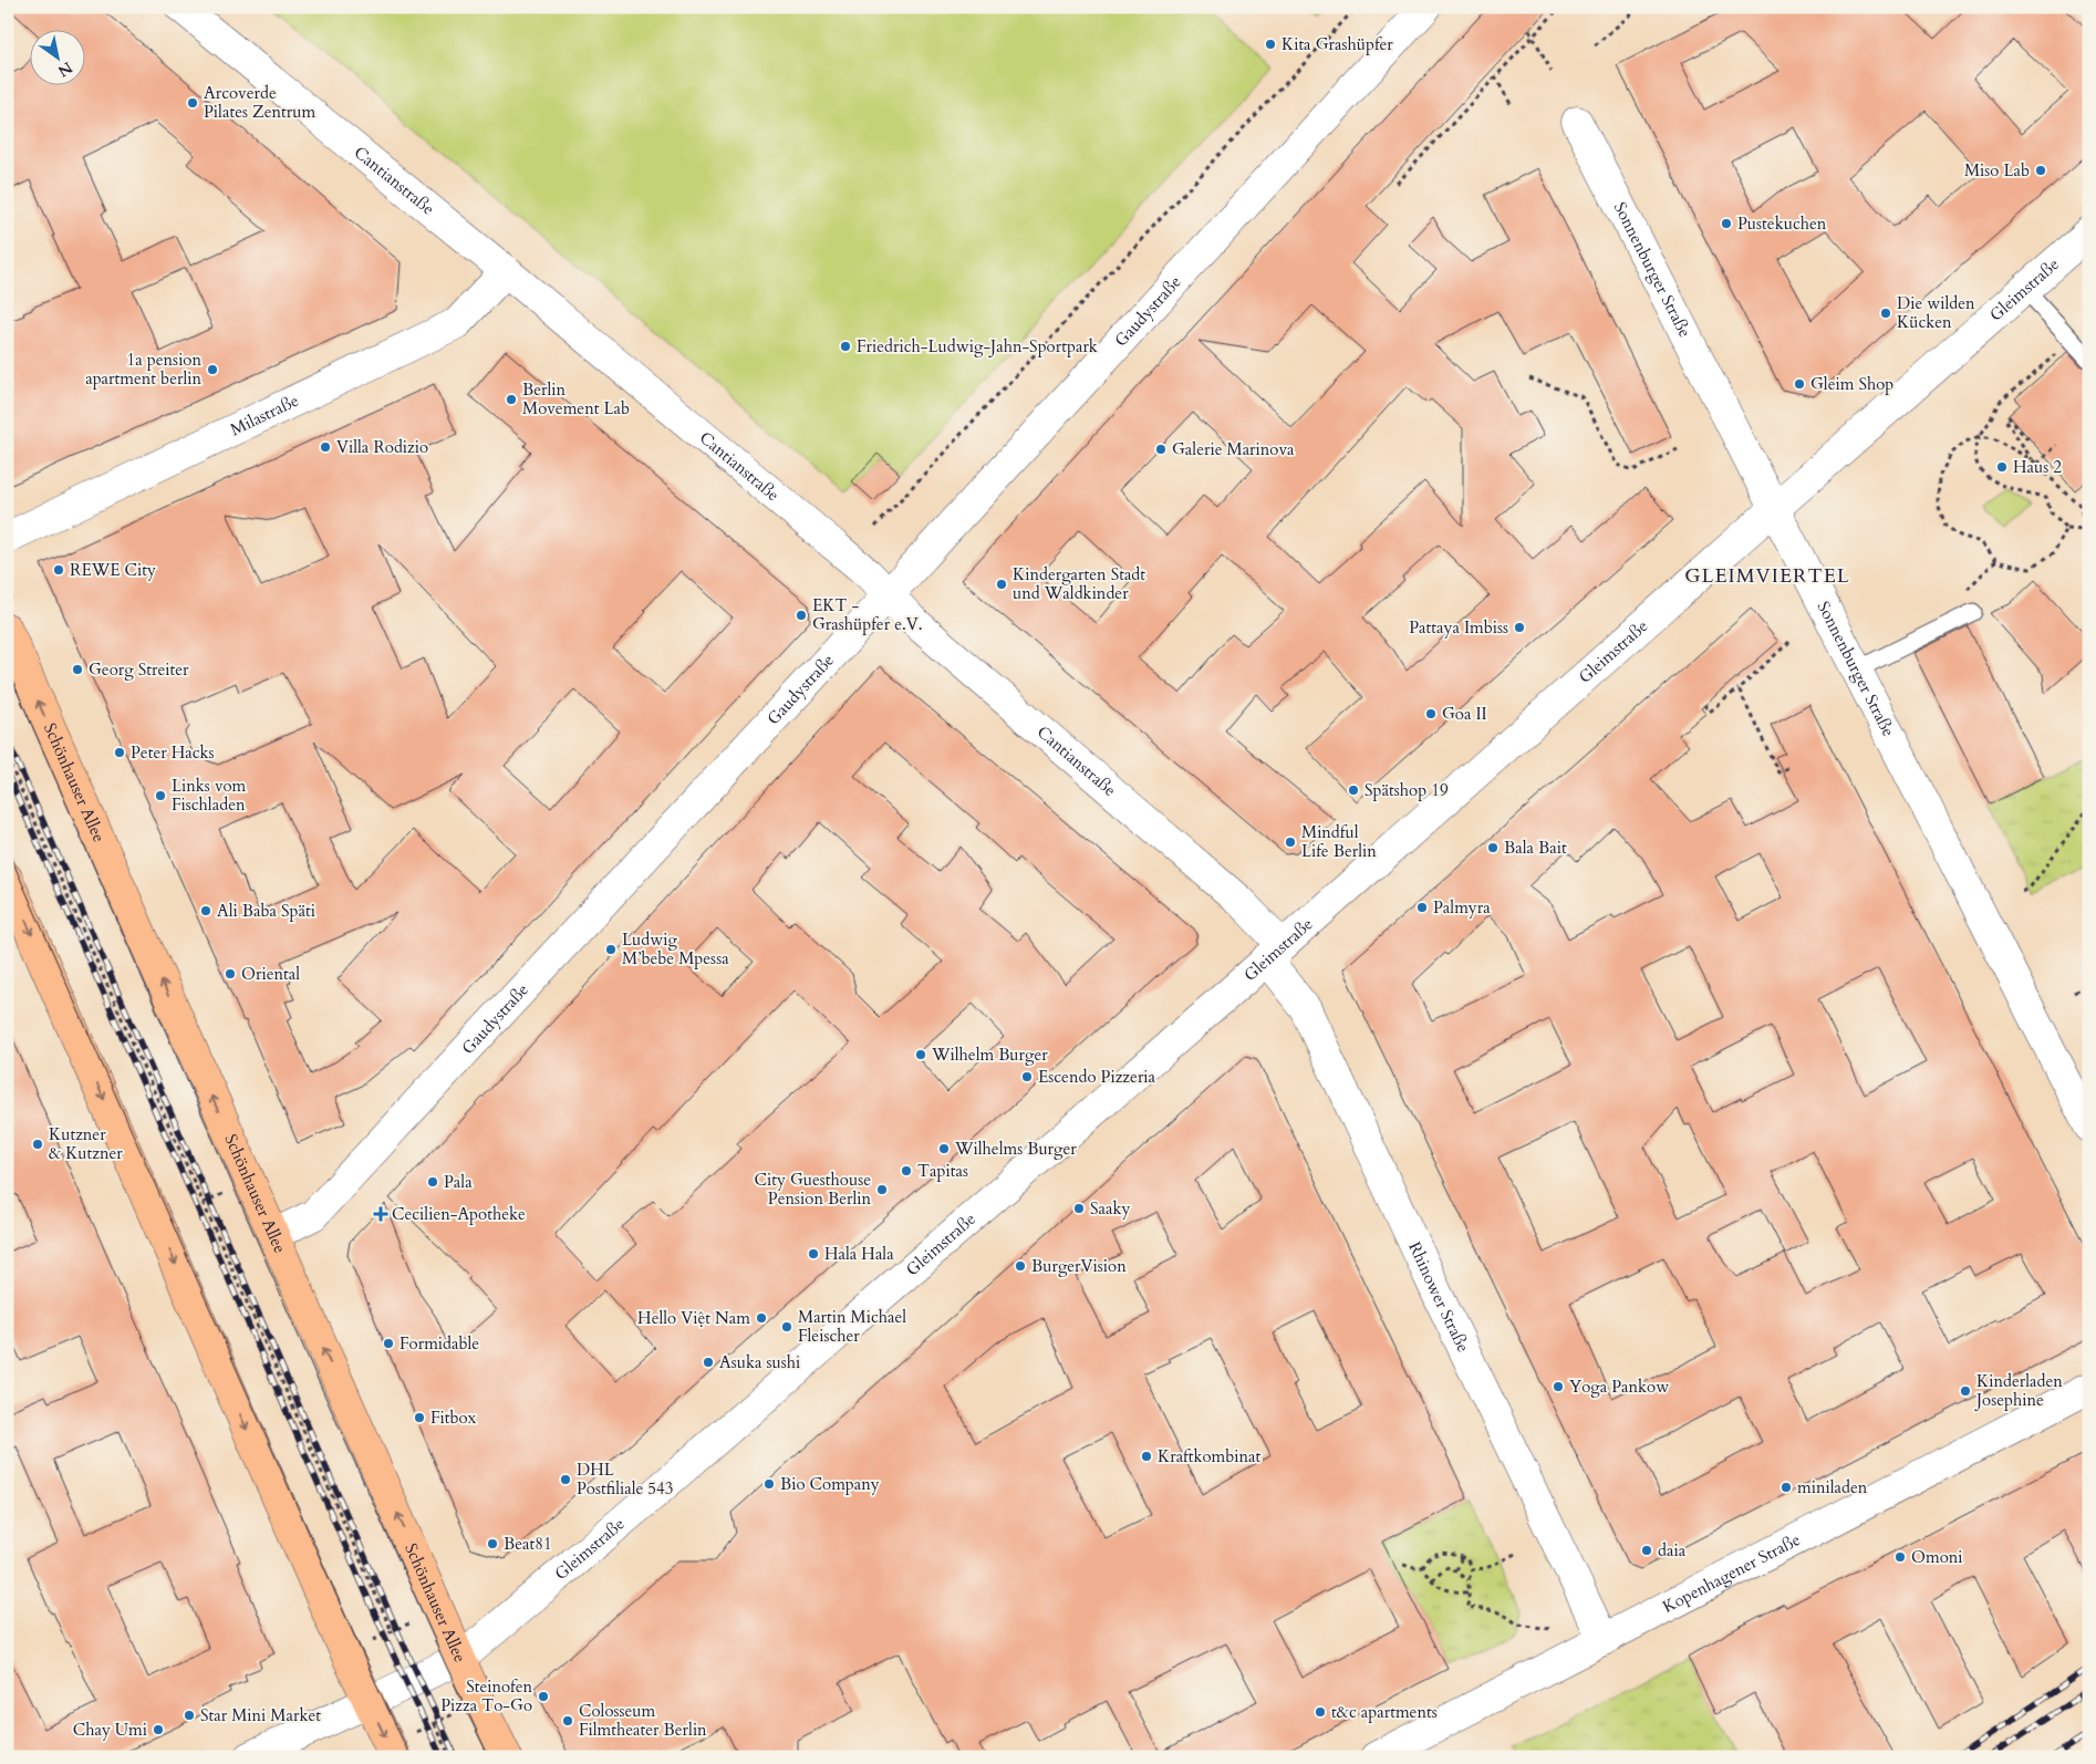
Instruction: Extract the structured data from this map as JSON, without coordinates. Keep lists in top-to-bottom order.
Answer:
{
  "streets": {
    "main road": ["Schönhauser Allee"],
    "street": [
      "Cantianstraße",
      "Sonnenburger Straße",
      "Gleimstraße",
      "Gaudystraße",
      "Milastraße",
      "Rhinower Straße",
      "Kopenhagener Straße"
    ]
  },
  "crossings": [
    ["Cantianstraße", "Gleimstraße"],
    ["Cantianstraße", "Gaudystraße"],
    ["Cantianstraße", "Milastraße"],
    ["Cantianstraße", "Rhinower Straße"],
    ["Sonnenburger Straße", "Gleimstraße"],
    ["Gleimstraße", "Schönhauser Allee"],
    ["Gleimstraße", "Rhinower Straße"],
    ["Gaudystraße", "Schönhauser Allee"],
    ["Rhinower Straße", "Kopenhagener Straße"]
  ],
  "districts": ["GLEIMVIERTEL"],
  "places": {
    "other": [
      "Kita Grashüpfer",
      "Arcoverde Pilates Zentrum",
      "Miso Lab",
      "Pustekuchen",
      "Die wilden Kücken",
      "Friedrich-Ludwig-Jahn-Sportpark",
      "1a pension apartment berlin",
      "Gleim Shop",
      "Berlin Movement Lab",
      "Villa Rodizio",
      "Galerie Marinova",
      "Haus 2",
      "REWE City",
      "Kindergarten Stadt und Waldkinder",
      "EKT - Grashüpfer e.V.",
      "Pattaya Imbiss",
      "Georg Streiter",
      "Goa II",
      "Peter Hacks",
      "Spätshop 19",
      "Links vom Fischladen",
      "Mindful Life Berlin",
      "Bala Bait",
      "Palmyra",
      "Ali Baba Späti",
      "Ludwig M’bebe Mpessa",
      "Oriental",
      "Wilhelm Burger",
      "Escendo Pizzeria",
      "Kutzner & Kutzner",
      "Wilhelms Burger",
      "Tapitas",
      "Pala",
      "City Guesthouse Pension Berlin",
      "Saaky",
      "Hala Hala",
      "BurgerVision",
      "Hello Việt Nam",
      "Martin Michael Fleischer",
      "Formidable",
      "Asuka sushi",
      "Yoga Pankow",
      "Kinderladen Josephine",
      "Fitbox",
      "Kraftkombinat",
      "DHL Postfiliale 543",
      "Bio Company",
      "miniladen",
      "Beat81",
      "daia",
      "Omoni",
      "Steinofen Pizza To-Go",
      "t&c apartments",
      "Star Mini Market",
      "Colosseum Filmtheater Berlin",
      "Chay Umi"
    ],
    "health": ["Cecilien-Apotheke"]
  },
  "north": "bottom right"
}
